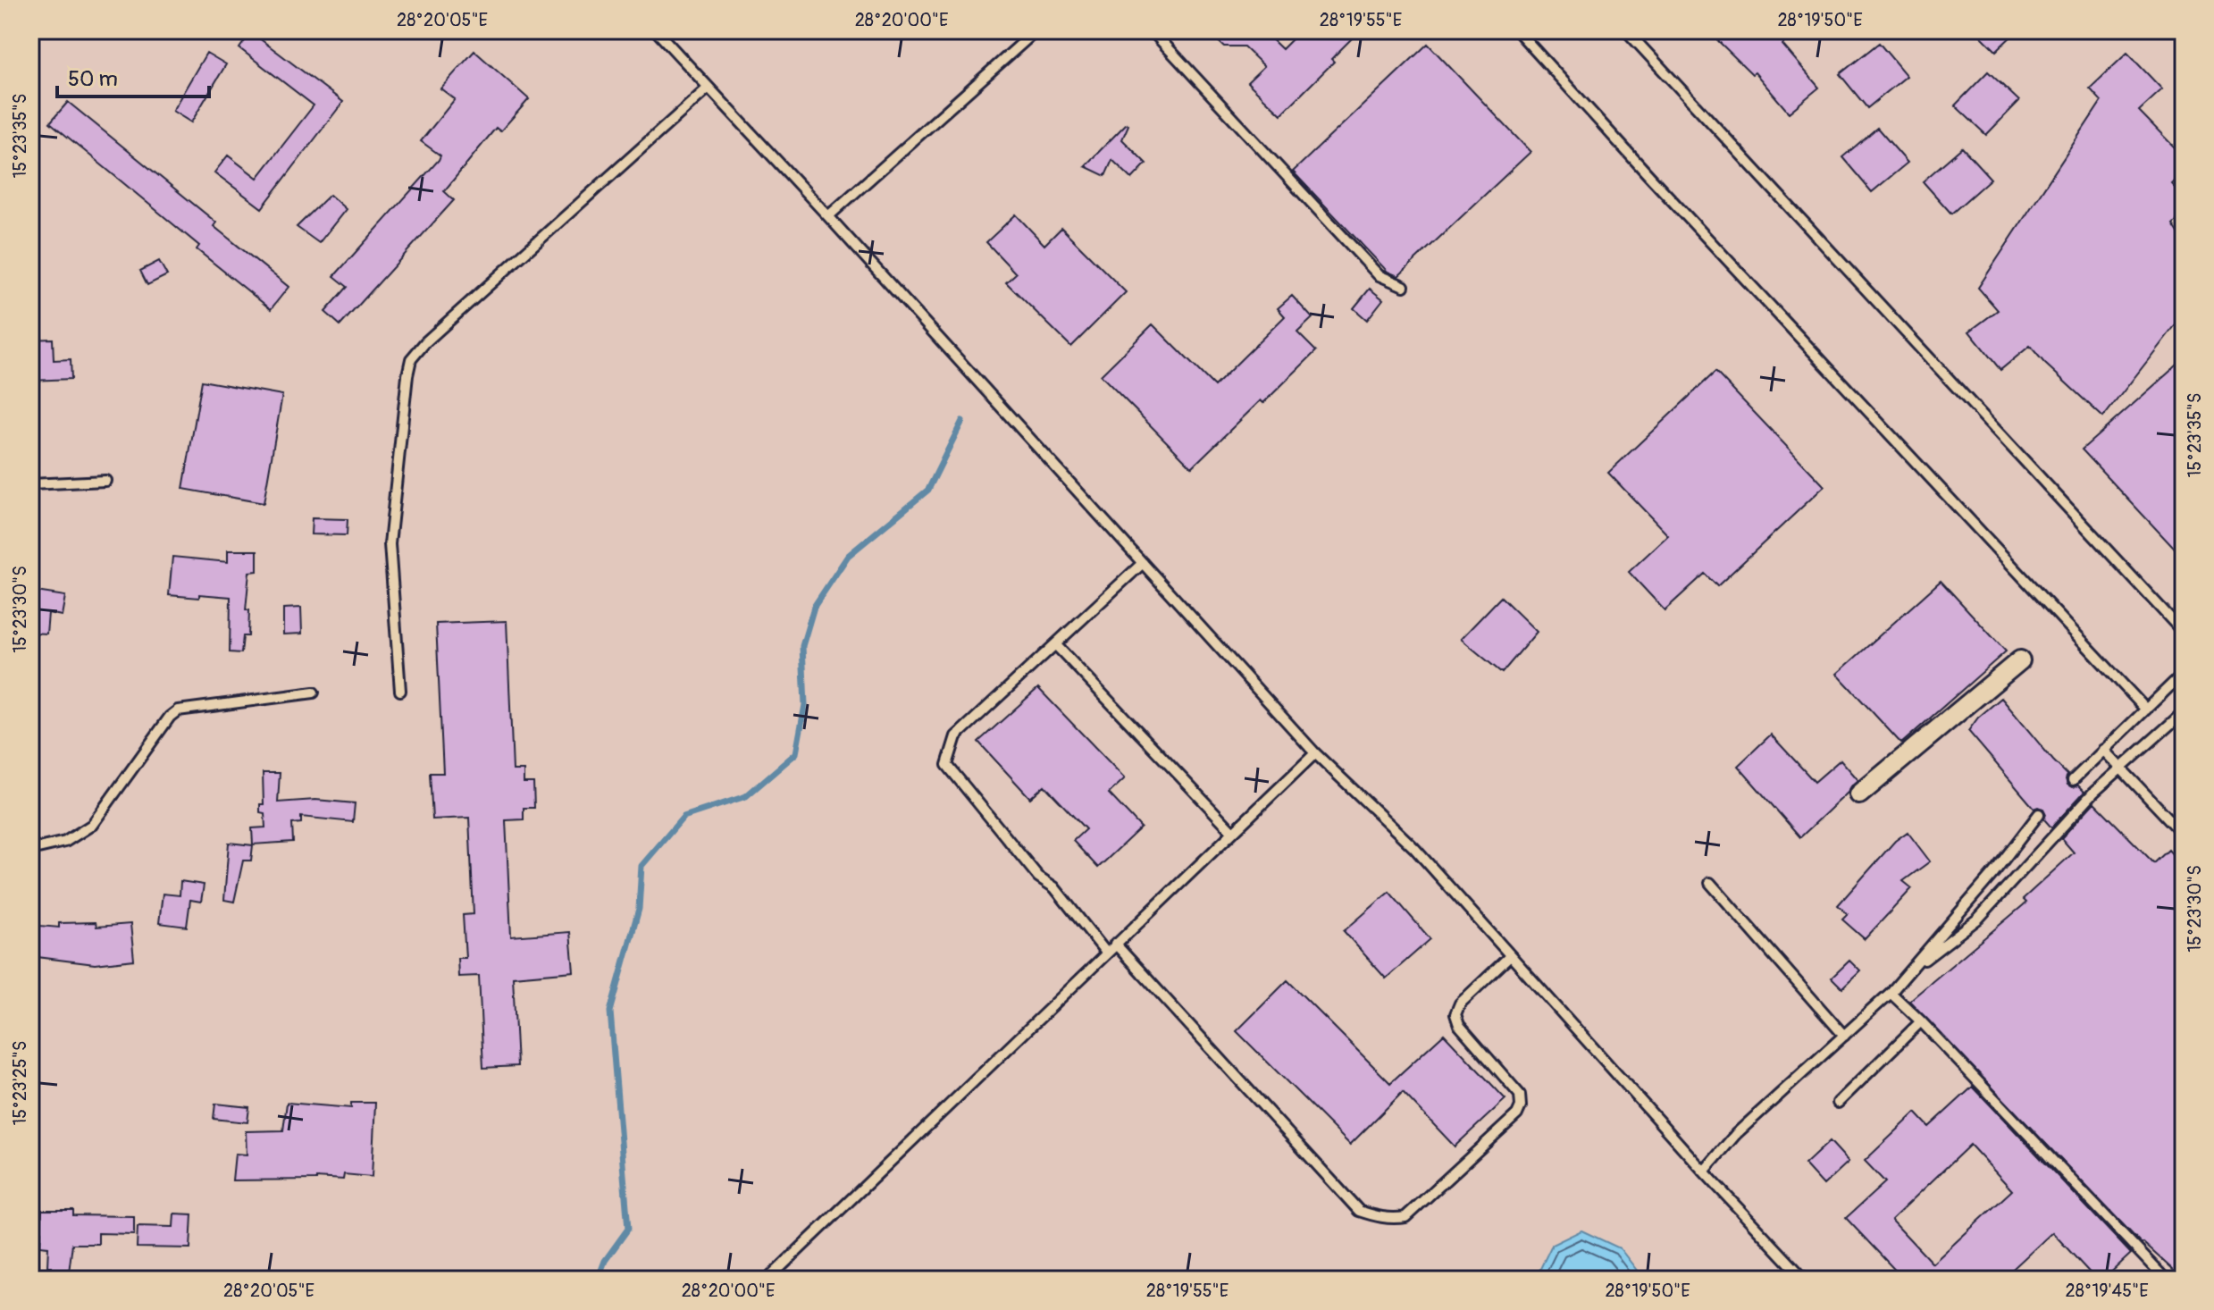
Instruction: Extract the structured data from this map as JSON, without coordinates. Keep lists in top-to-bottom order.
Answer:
{
  "scale_bar": "50 m",
  "coordinates": [
    "28°20'05\"E",
    "28°20'00\"E",
    "28°19'55\"E",
    "28°19'50\"E",
    "15°23'35\"S",
    "15°23'30\"S",
    "15°23'25\"S",
    "28°19'45\"E"
  ]
}
